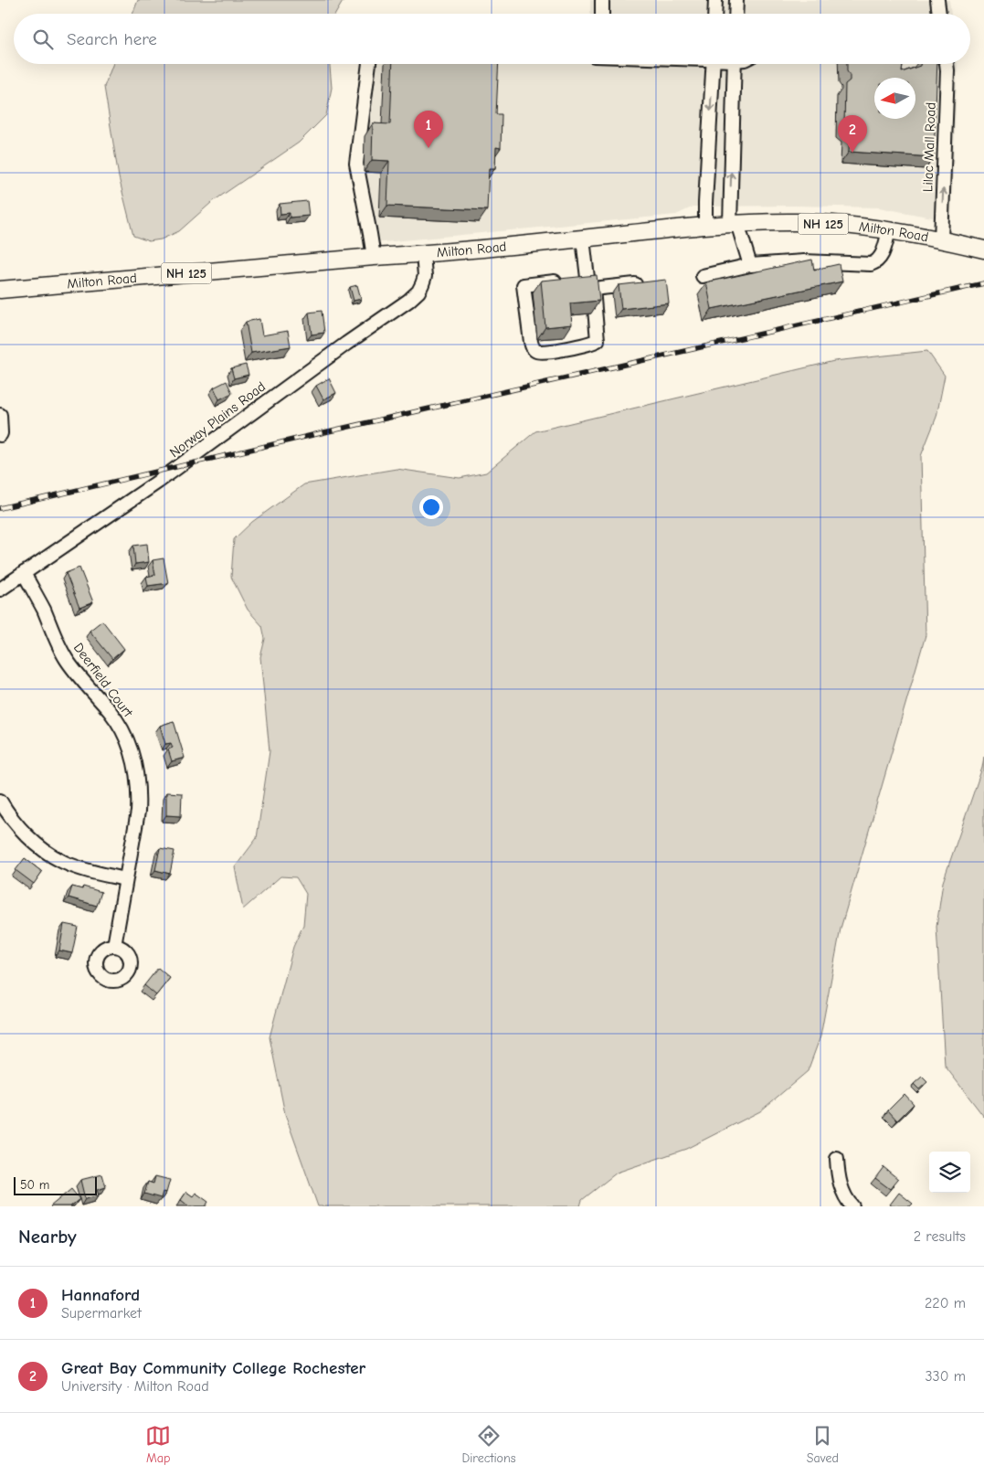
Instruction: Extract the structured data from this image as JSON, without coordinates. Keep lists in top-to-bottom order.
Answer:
{
  "streets": {
    "main road": ["NH 125", "Milton Road"],
    "street": ["Lilac Mall Road", "Norway Plains Road", "Deerfield Court"]
  },
  "crossings": [
    ["Lilac Mall Road", "NH 125"],
    ["Lilac Mall Road", "Milton Road"],
    ["NH 125", "Milton Road"],
    ["Milton Road", "Norway Plains Road"],
    ["Norway Plains Road", "Deerfield Court"]
  ],
  "one_way": ["Lilac Mall Road"],
  "scale_bar": "50 m",
  "north": "left",
  "page": {
    "search": "Search here",
    "pins": ["1", "2"],
    "scale": "50 m",
    "heading": ["Nearby", "2 results"],
    "list": [
      {
        "mark": "1",
        "name": "Hannaford",
        "note": "Supermarket",
        "value": "220 m"
      },
      {
        "mark": "2",
        "name": "Great Bay Community College Rochester",
        "note": "University · Milton Road",
        "value": "330 m"
      }
    ],
    "nav": ["Map", "Directions", "Saved"]
  }
}
